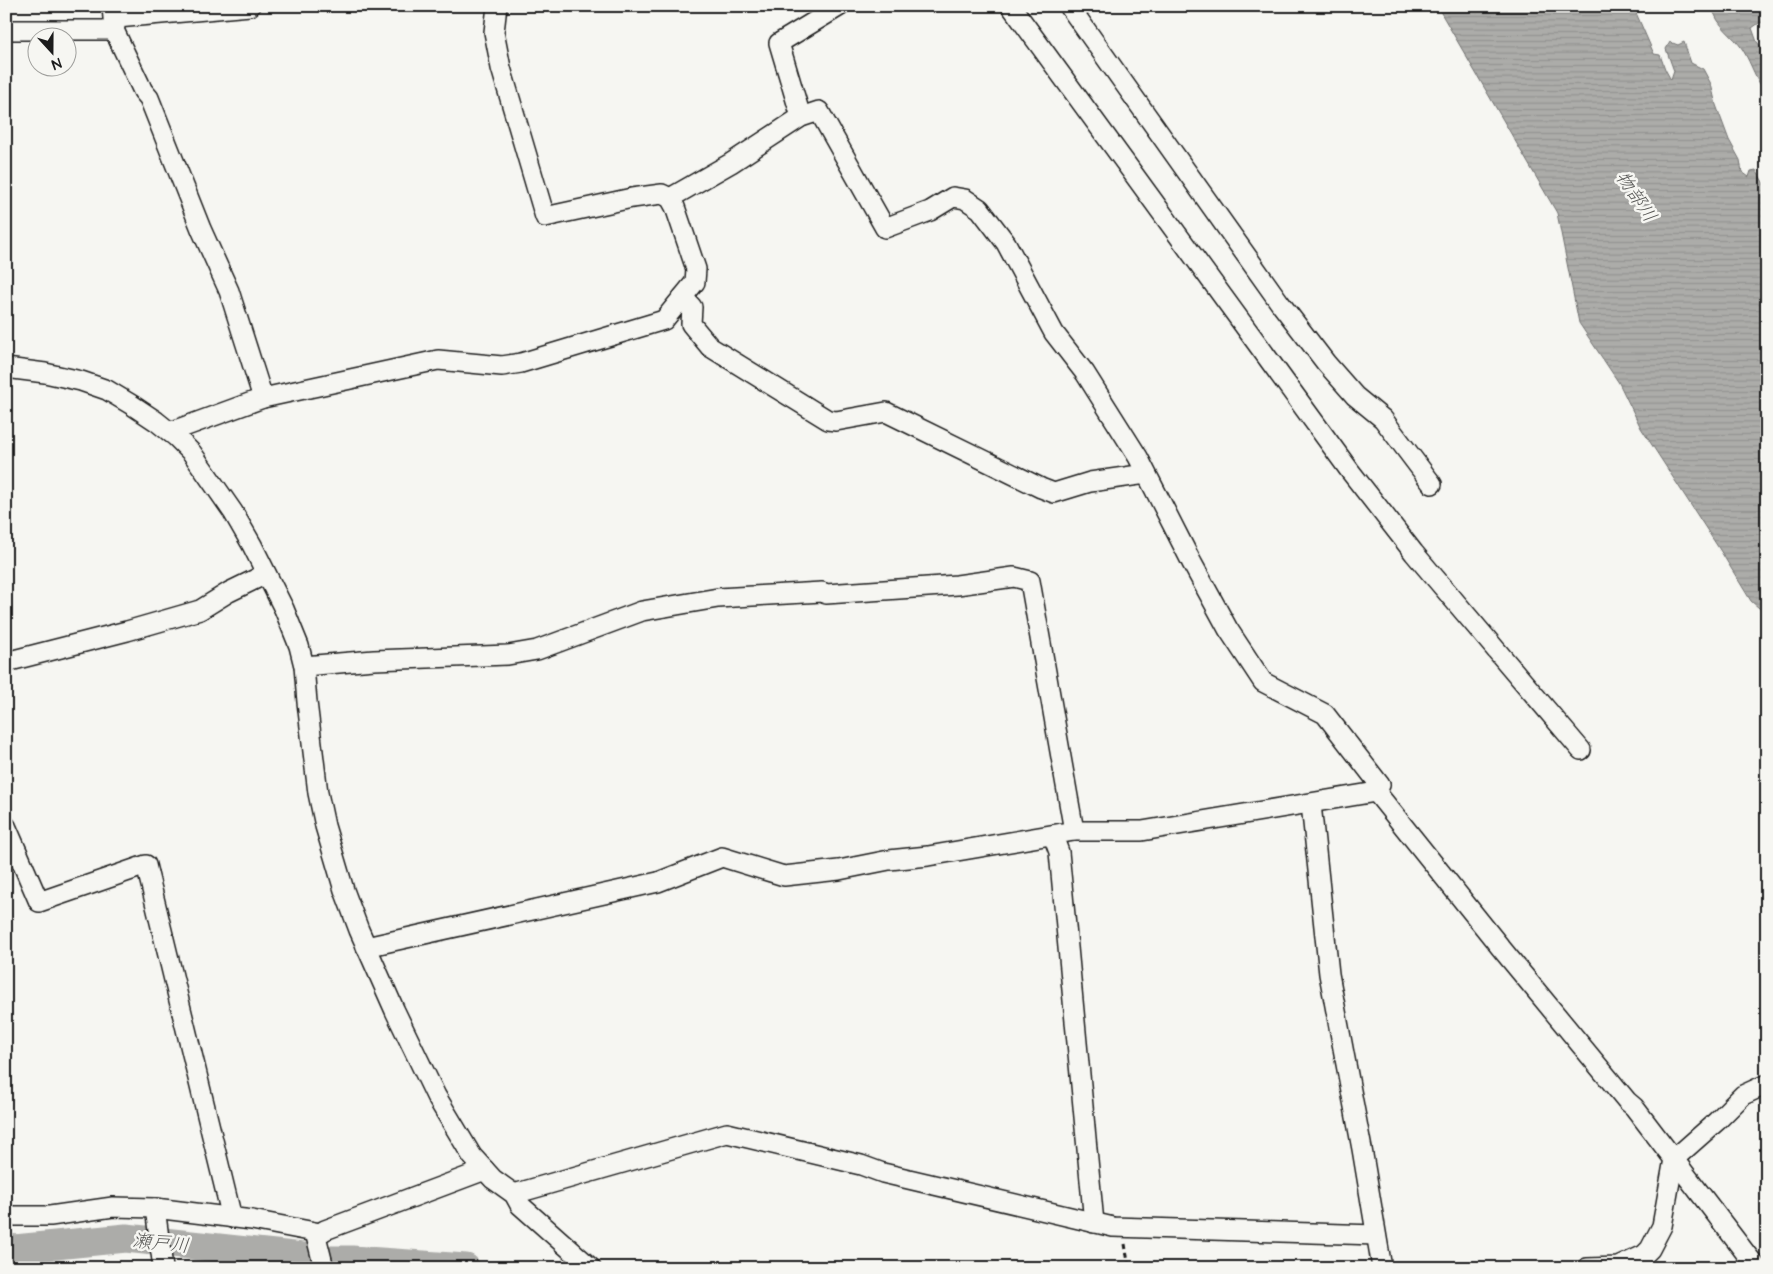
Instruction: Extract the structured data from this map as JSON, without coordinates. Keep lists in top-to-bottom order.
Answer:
{
  "water": ["物部川", "瀬戸川"],
  "north": "bottom"
}
